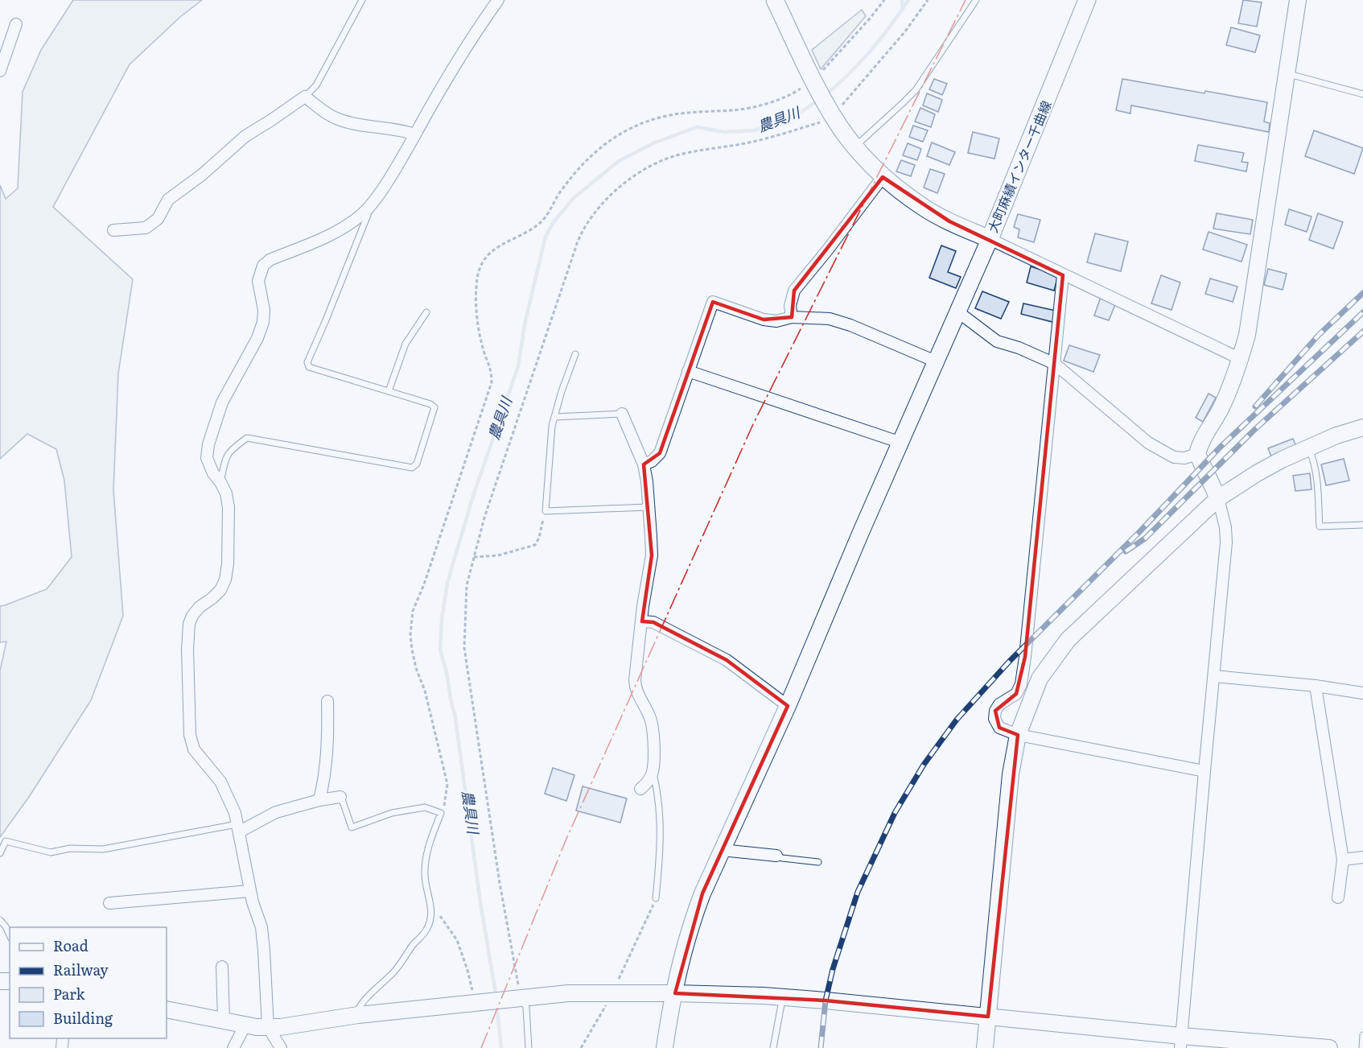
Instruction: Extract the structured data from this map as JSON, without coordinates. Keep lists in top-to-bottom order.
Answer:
{
  "streets": {
    "main road": ["大町麻績インター千曲線"]
  },
  "water": ["農具川"],
  "legend": [
    "Road",
    "Railway",
    "Park",
    "Building"
  ]
}
